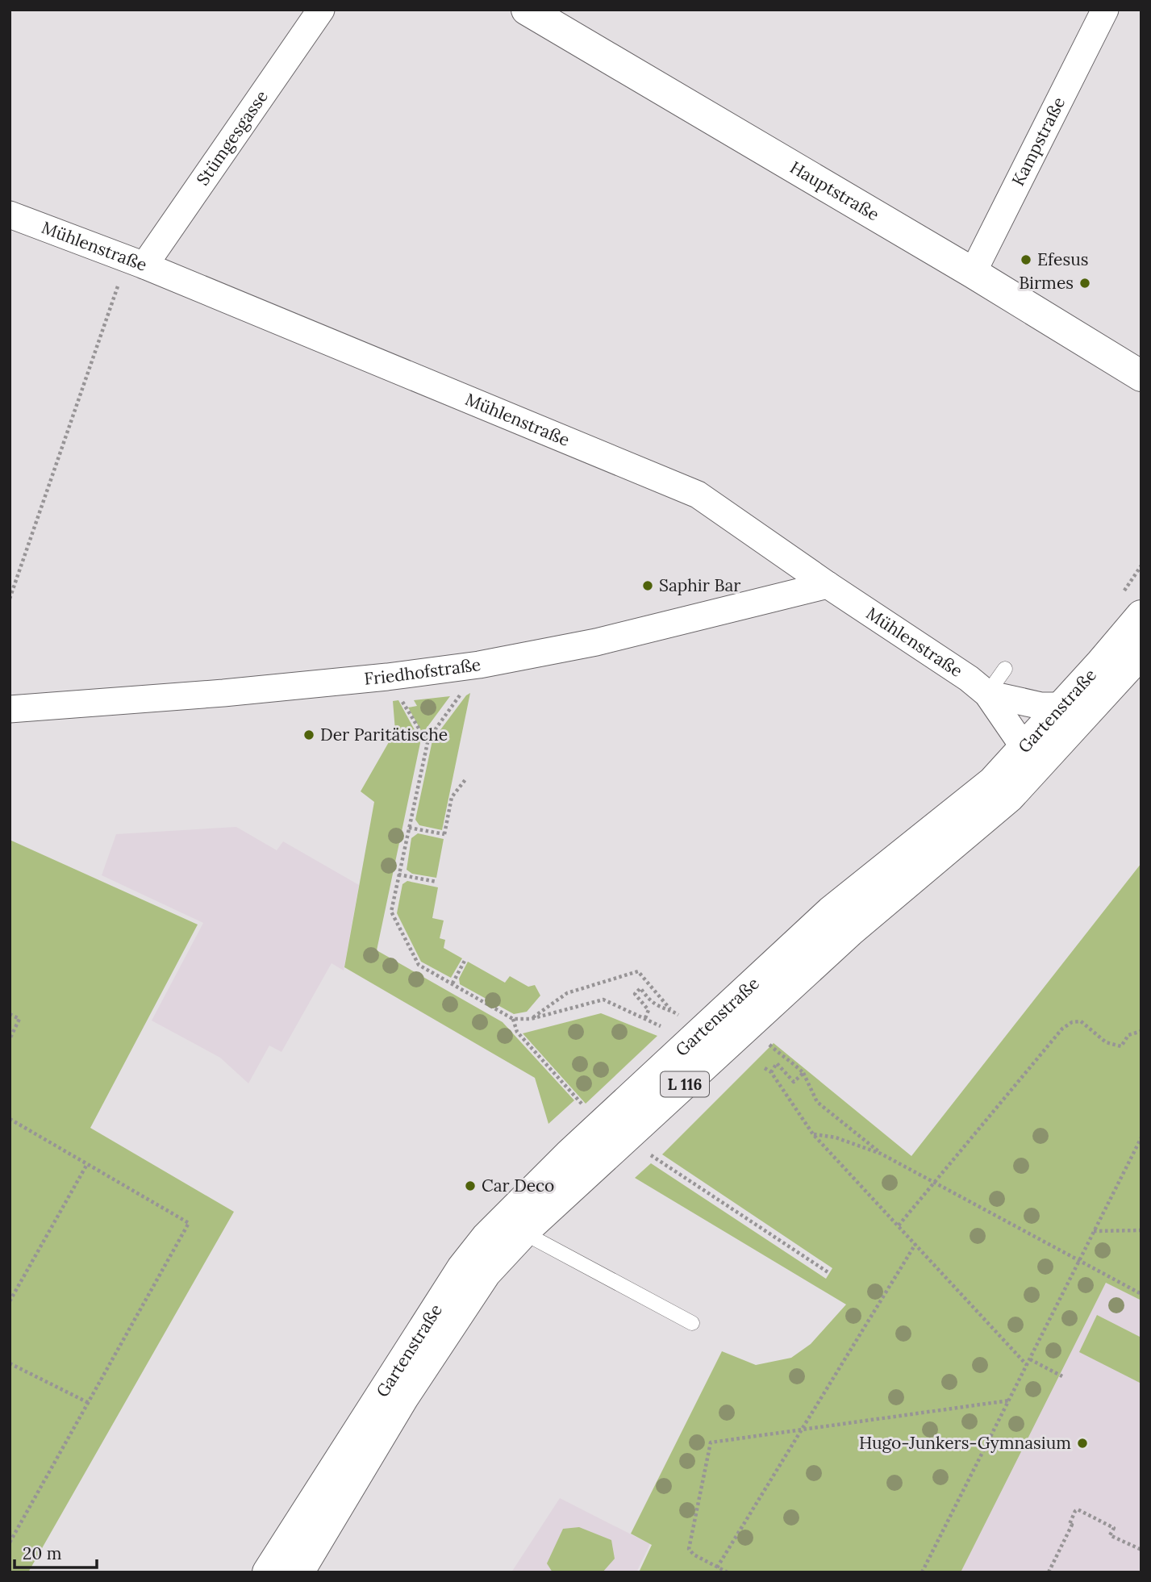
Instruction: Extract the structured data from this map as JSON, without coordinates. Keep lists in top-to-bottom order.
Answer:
{
  "streets": {
    "main road": ["Hauptstraße", "Gartenstraße", "L 116"],
    "street": [
      "Stümgesgasse",
      "Kampstraße",
      "Mühlenstraße",
      "Friedhofstraße"
    ]
  },
  "crossings": [
    ["Stümgesgasse", "Mühlenstraße"],
    ["Kampstraße", "Hauptstraße"],
    ["Mühlenstraße", "Friedhofstraße"],
    ["Mühlenstraße", "Gartenstraße"]
  ],
  "places": [
    "Efesus",
    "Birmes",
    "Saphir Bar",
    "Der Paritätische",
    "Car Deco",
    "Hugo-Junkers-Gymnasium"
  ],
  "scale_bar": "20 m"
}
